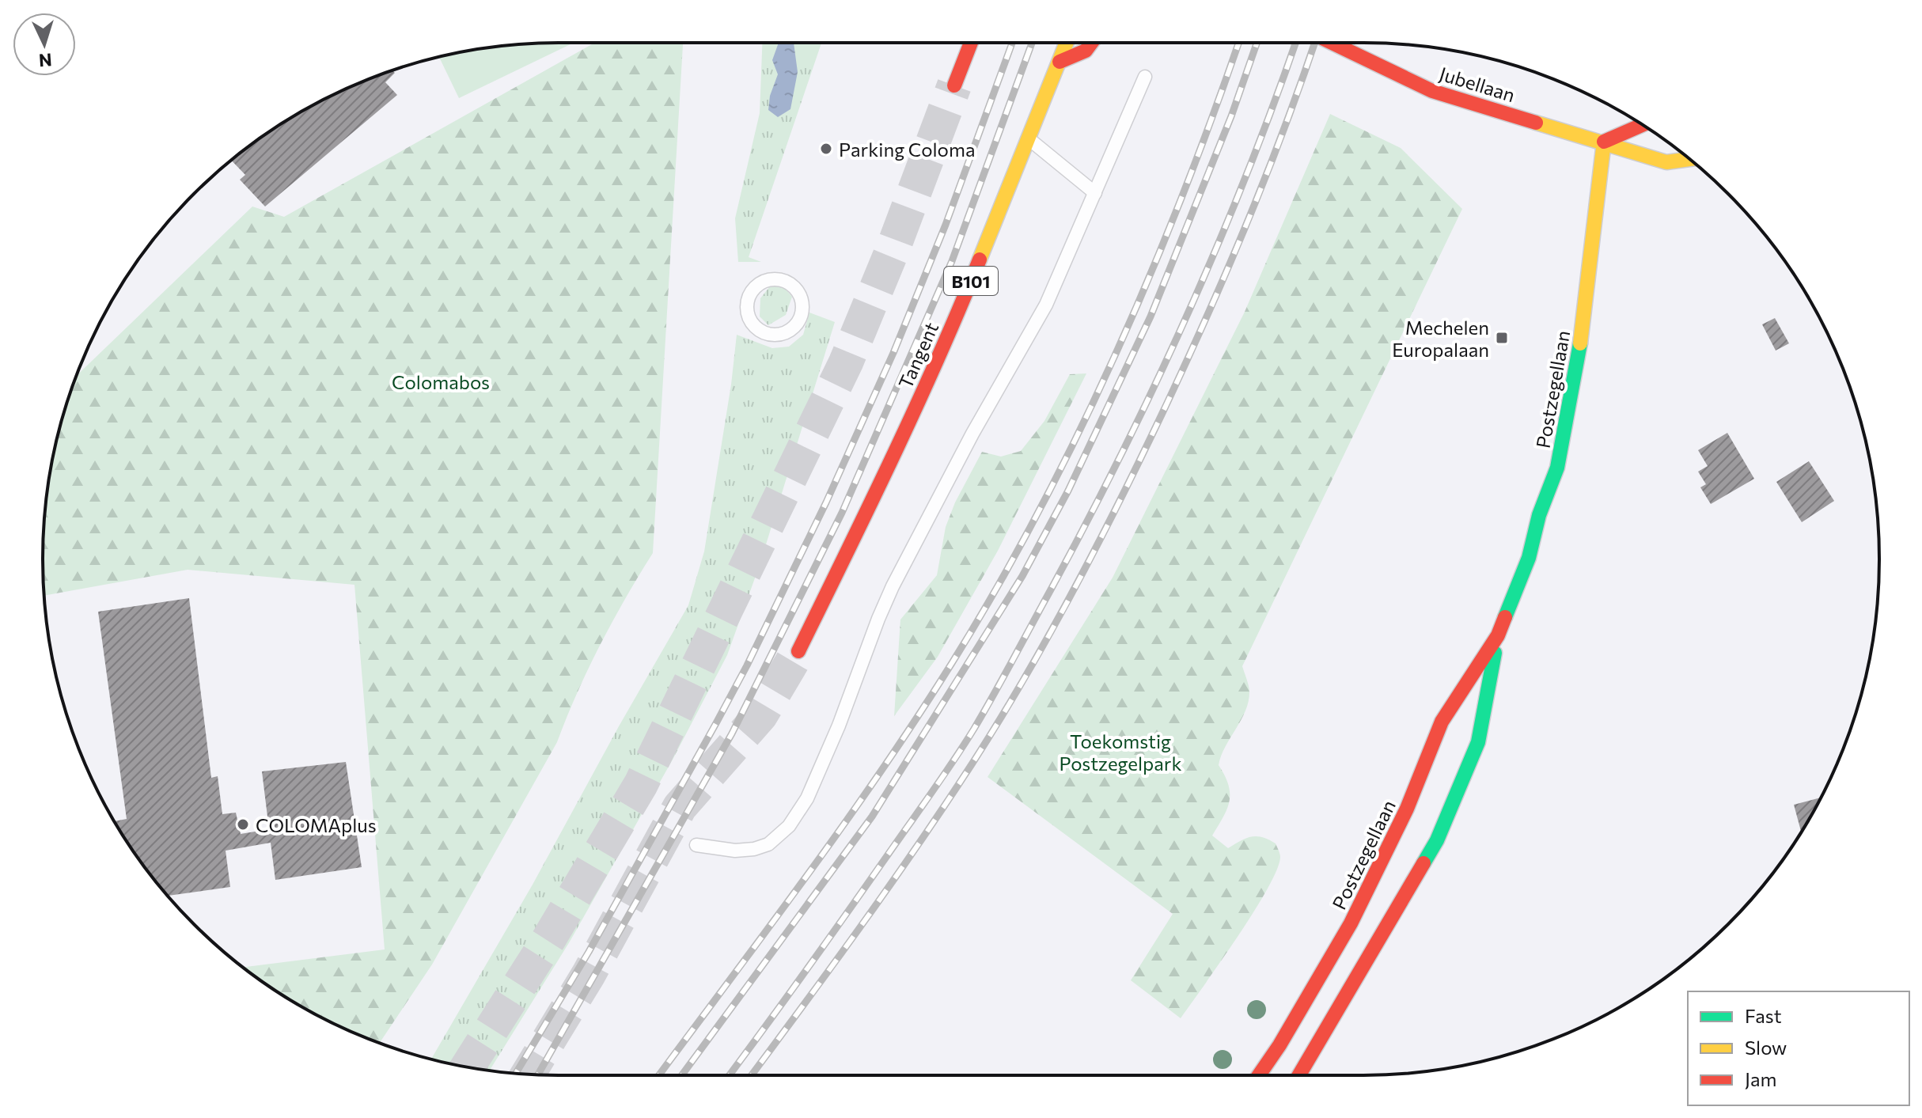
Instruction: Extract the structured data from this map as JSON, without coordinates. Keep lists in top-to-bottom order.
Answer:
{
  "streets": {
    "main road": [
      "Jubellaan",
      "B101",
      "Tangent",
      "Postzegellaan"
    ]
  },
  "crossings": [
    ["Jubellaan", "Postzegellaan"]
  ],
  "parks": ["Colomabos", "Toekomstig Postzegelpark"],
  "places": {
    "other": ["Parking Coloma", "COLOMAplus"],
    "transit": ["Mechelen Europalaan"]
  },
  "legend": ["Fast", "Slow", "Jam"],
  "north": "bottom"
}
